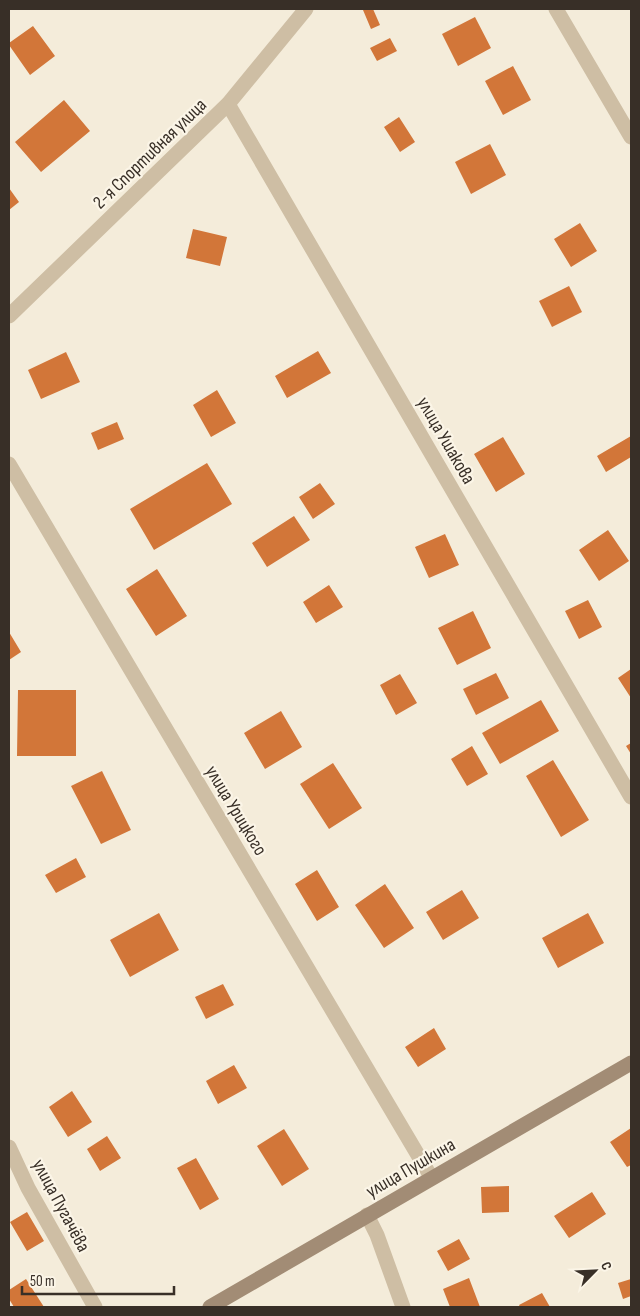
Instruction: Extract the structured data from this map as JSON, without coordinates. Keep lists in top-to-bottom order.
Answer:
{
  "streets": {
    "main road": ["улица Пушкина"],
    "street": [
      "2-я Спортивная улица",
      "улица Ушакова",
      "улица Урицкого",
      "улица Пугачёва"
    ]
  },
  "crossings": [
    ["2-я Спортивная улица", "улица Ушакова"],
    ["улица Урицкого", "улица Пушкина"]
  ],
  "scale_bar": "50 m",
  "north": "top right"
}
